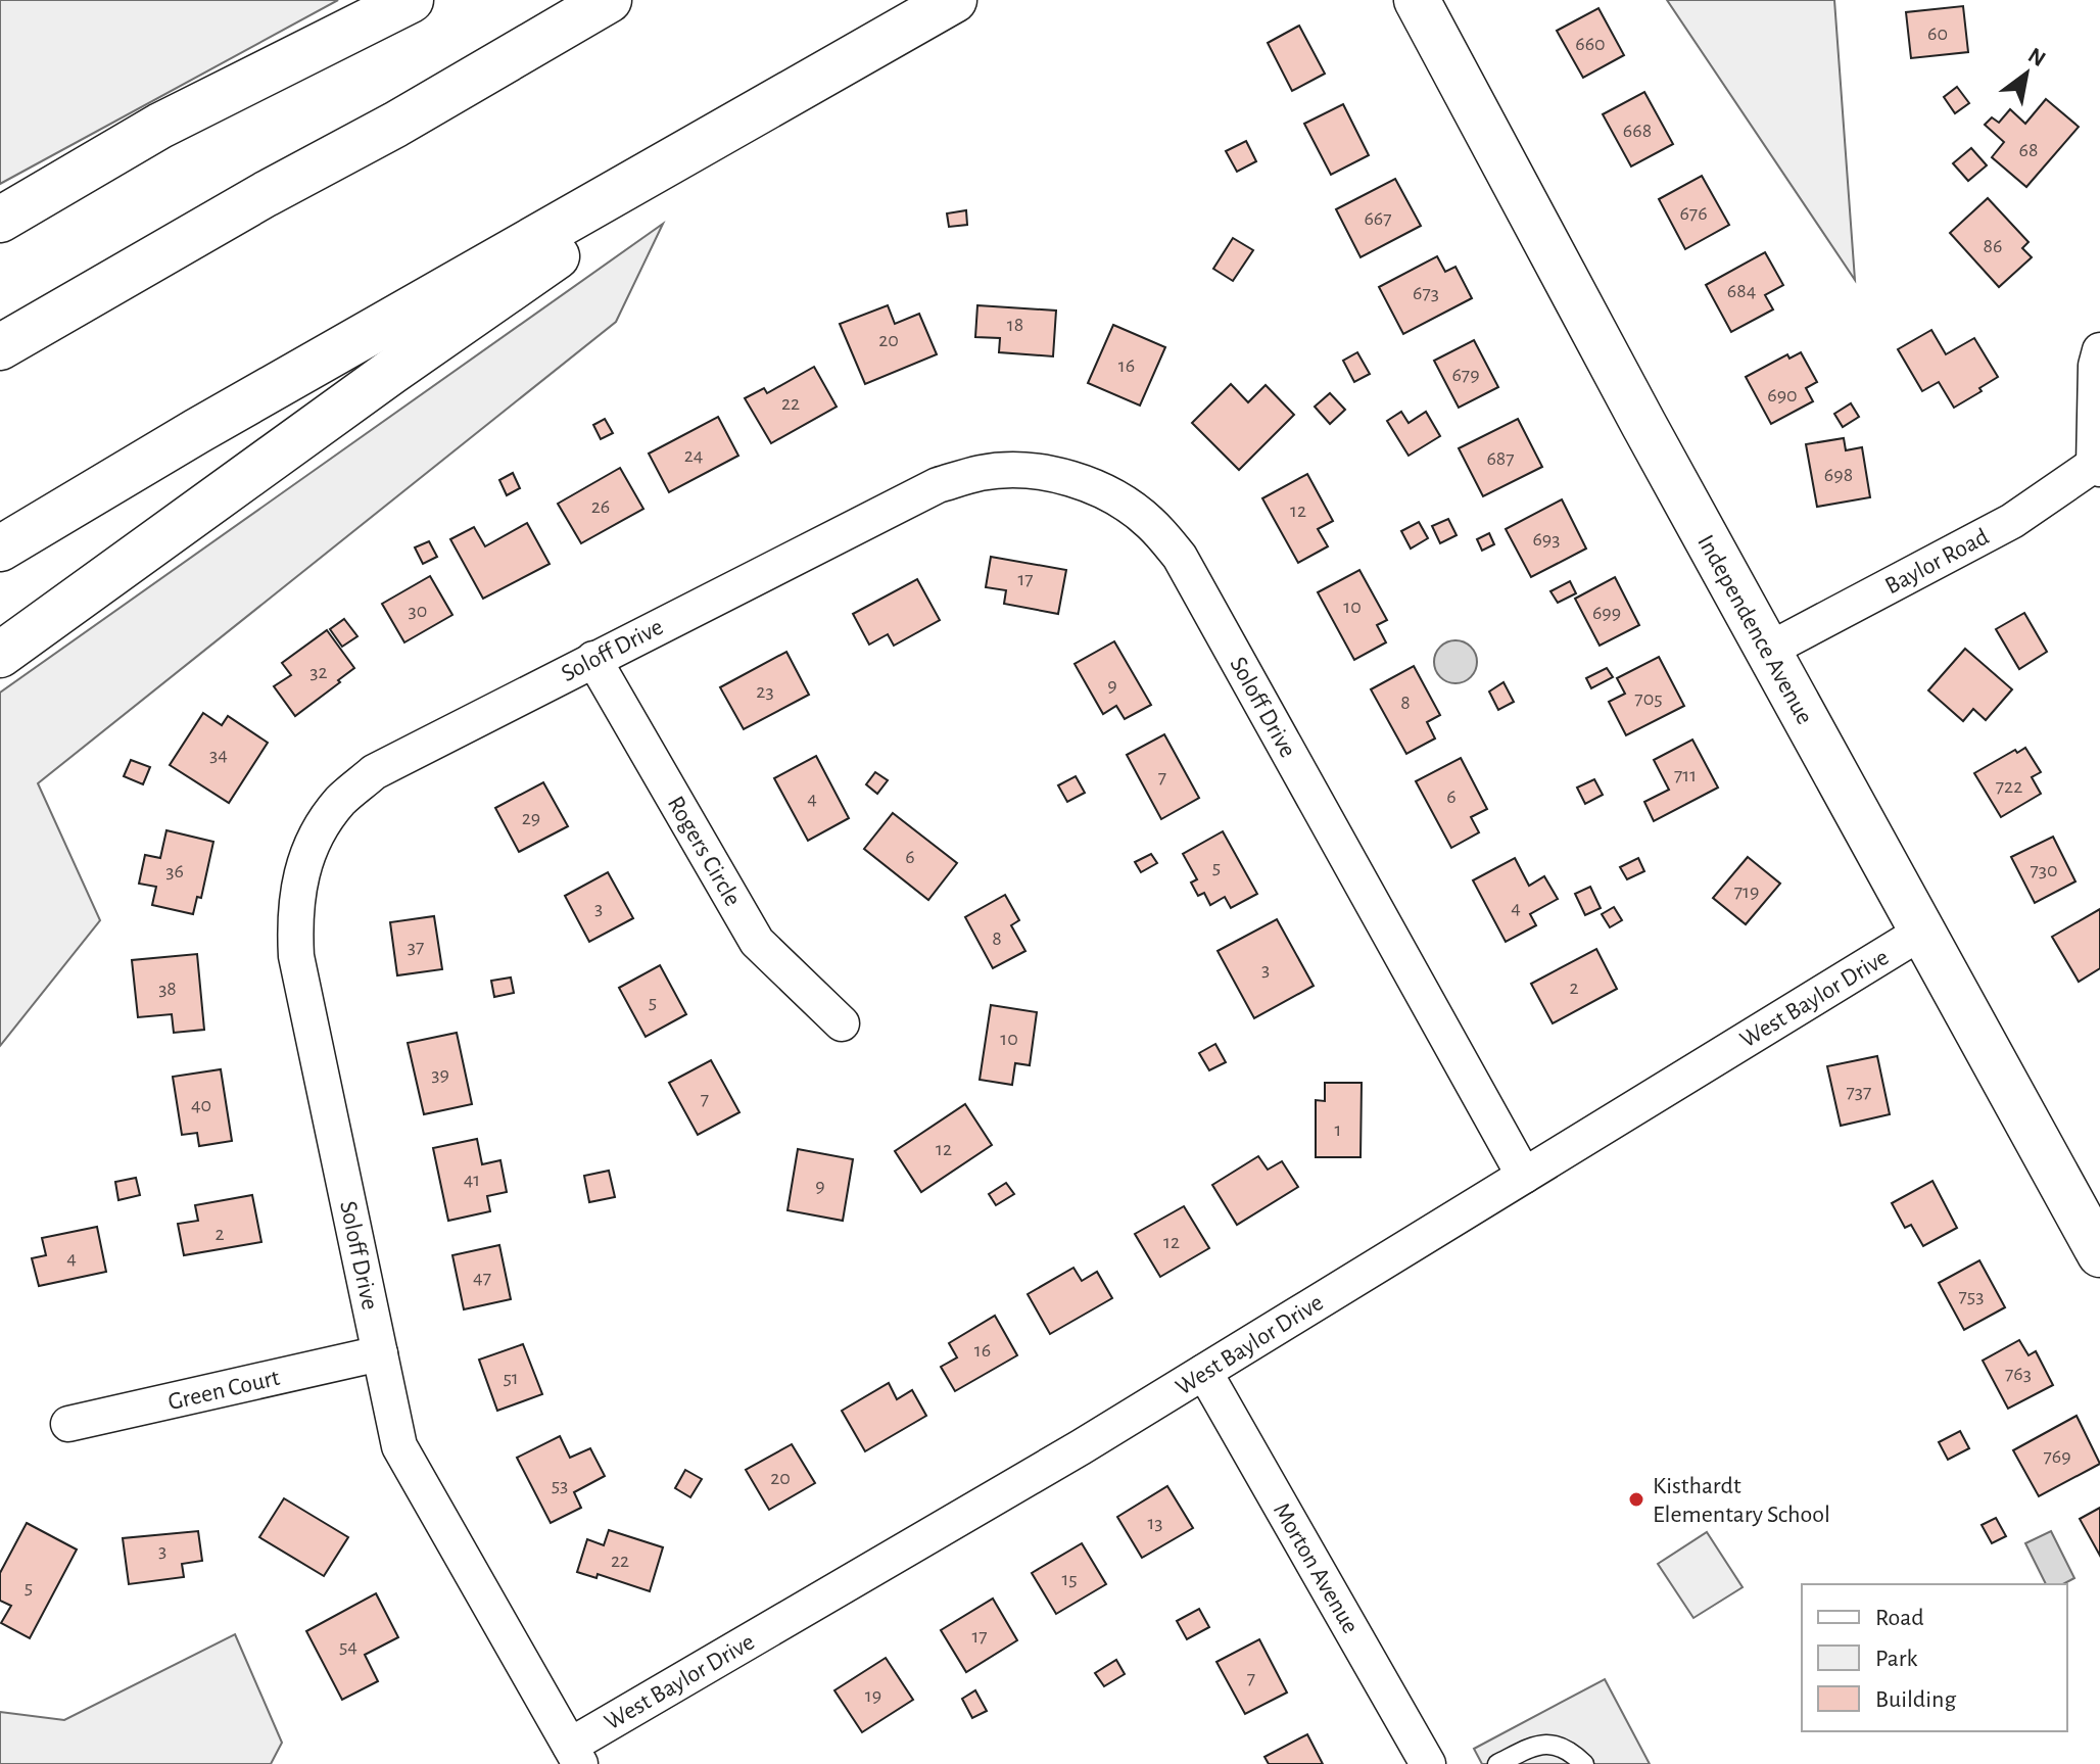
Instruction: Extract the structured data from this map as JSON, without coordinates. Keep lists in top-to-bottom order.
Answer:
{
  "streets": {
    "main road": ["Independence Avenue"],
    "street": [
      "Baylor Road",
      "Soloff Drive",
      "Rogers Circle",
      "West Baylor Drive",
      "Green Court",
      "Morton Avenue"
    ]
  },
  "crossings": [
    ["Baylor Road", "Independence Avenue"],
    ["Independence Avenue", "West Baylor Drive"],
    ["Soloff Drive", "Rogers Circle"],
    ["Soloff Drive", "West Baylor Drive"],
    ["Soloff Drive", "Green Court"],
    ["West Baylor Drive", "Morton Avenue"]
  ],
  "places": ["Kisthardt Elementary School"],
  "house_numbers": [
    "60",
    "660",
    "668",
    "68",
    "676",
    "667",
    "86",
    "684",
    "673",
    "18",
    "20",
    "16",
    "679",
    "690",
    "22",
    "24",
    "687",
    "698",
    "26",
    "12",
    "693",
    "17",
    "10",
    "30",
    "699",
    "32",
    "9",
    "23",
    "705",
    "8",
    "34",
    "711",
    "7",
    "722",
    "6",
    "4",
    "29",
    "6",
    "5",
    "730",
    "36",
    "719",
    "3",
    "4",
    "8",
    "37",
    "3",
    "2",
    "38",
    "5",
    "10",
    "39",
    "737",
    "7",
    "40",
    "1",
    "12",
    "41",
    "9",
    "2",
    "12",
    "4",
    "47",
    "753",
    "16",
    "763",
    "51",
    "769",
    "20",
    "53",
    "13",
    "3",
    "22",
    "15",
    "5",
    "17",
    "54",
    "7",
    "19"
  ],
  "legend": ["Road", "Park", "Building"],
  "north": "top right"
}
